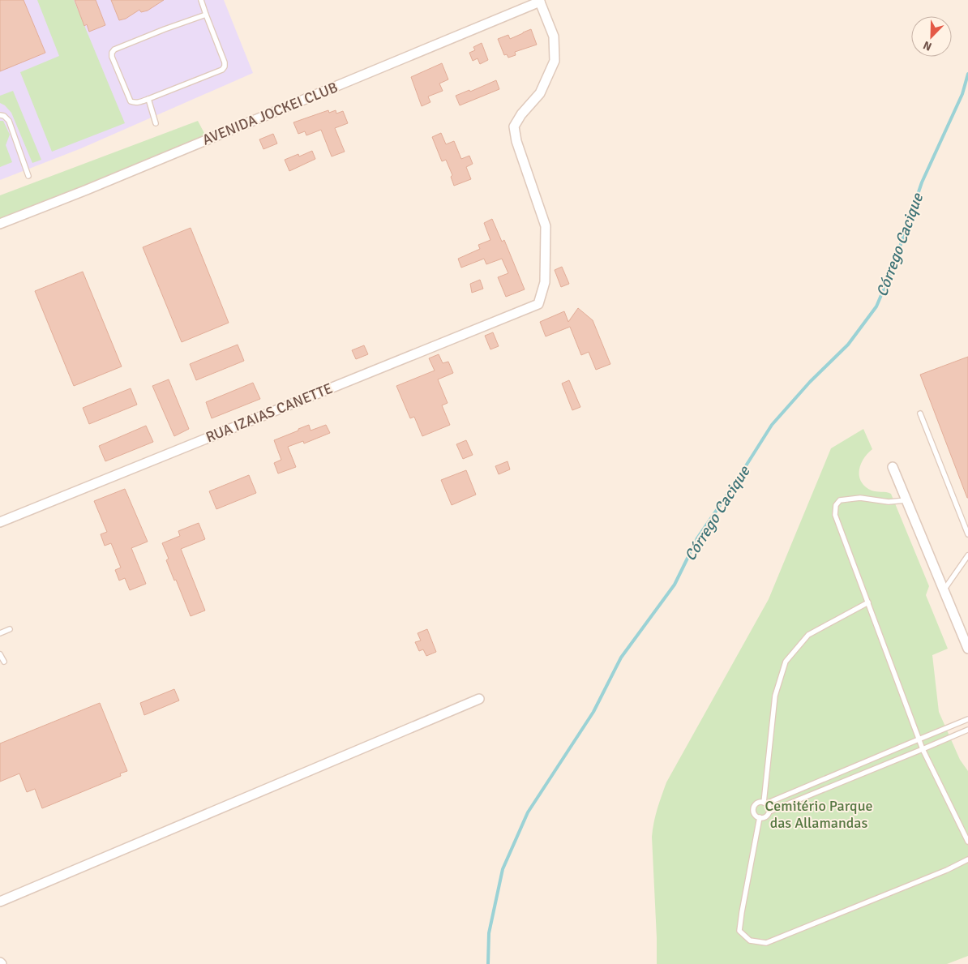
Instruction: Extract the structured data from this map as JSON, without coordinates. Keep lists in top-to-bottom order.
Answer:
{
  "streets": {
    "street": ["AVENIDA JOCKEI CLUB", "RUA IZAIAS CANETTE"]
  },
  "crossings": [
    ["AVENIDA JOCKEI CLUB", "RUA IZAIAS CANETTE"]
  ],
  "water": ["Córrego Cacique"],
  "parks": ["Cemitério Parque das Allamandas"],
  "north": "bottom left"
}
